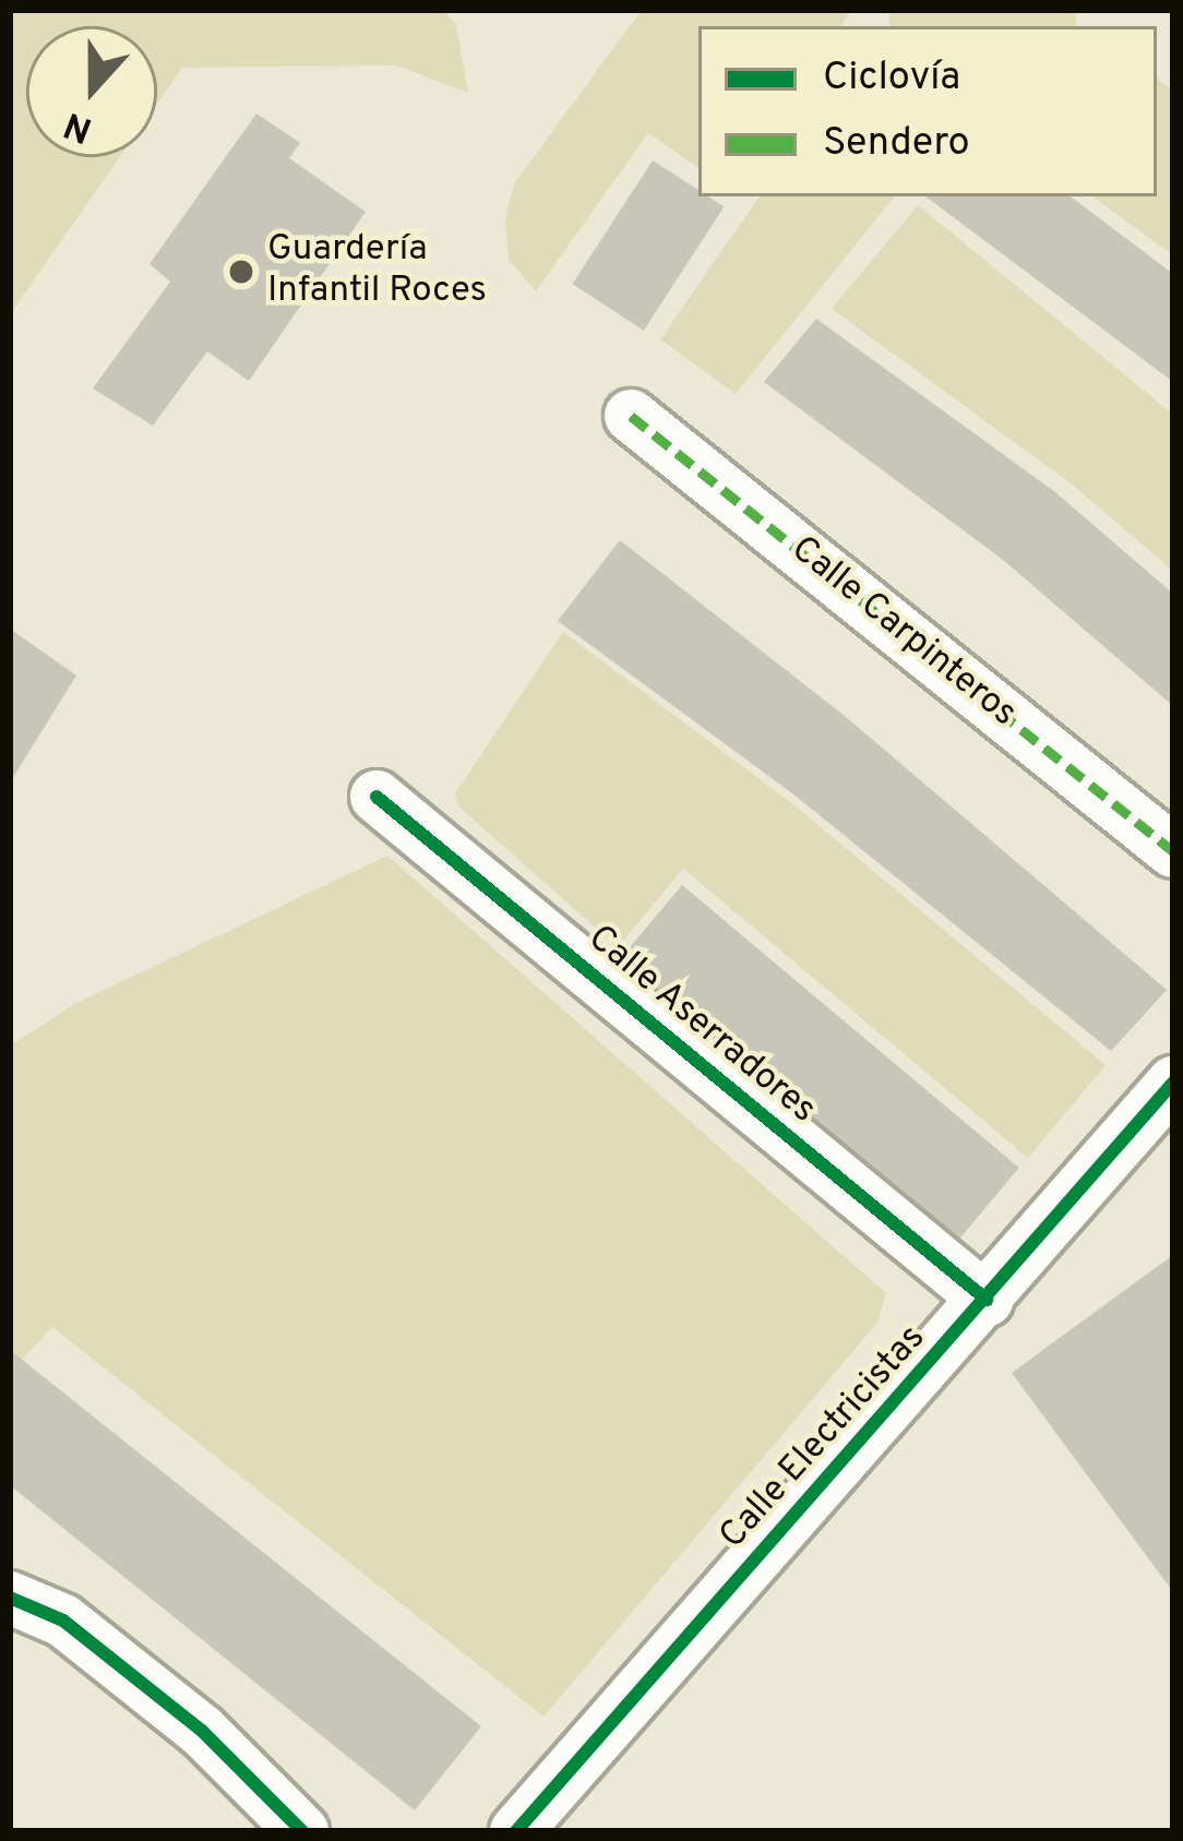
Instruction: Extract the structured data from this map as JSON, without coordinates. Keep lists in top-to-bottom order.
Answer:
{
  "streets": {
    "street": ["Calle Carpinteros", "Calle Aserradores", "Calle Electricistas"]
  },
  "crossings": [
    ["Calle Aserradores", "Calle Electricistas"]
  ],
  "places": ["Guardería Infantil Roces"],
  "legend": ["Ciclovía", "Sendero"],
  "north": "bottom"
}
